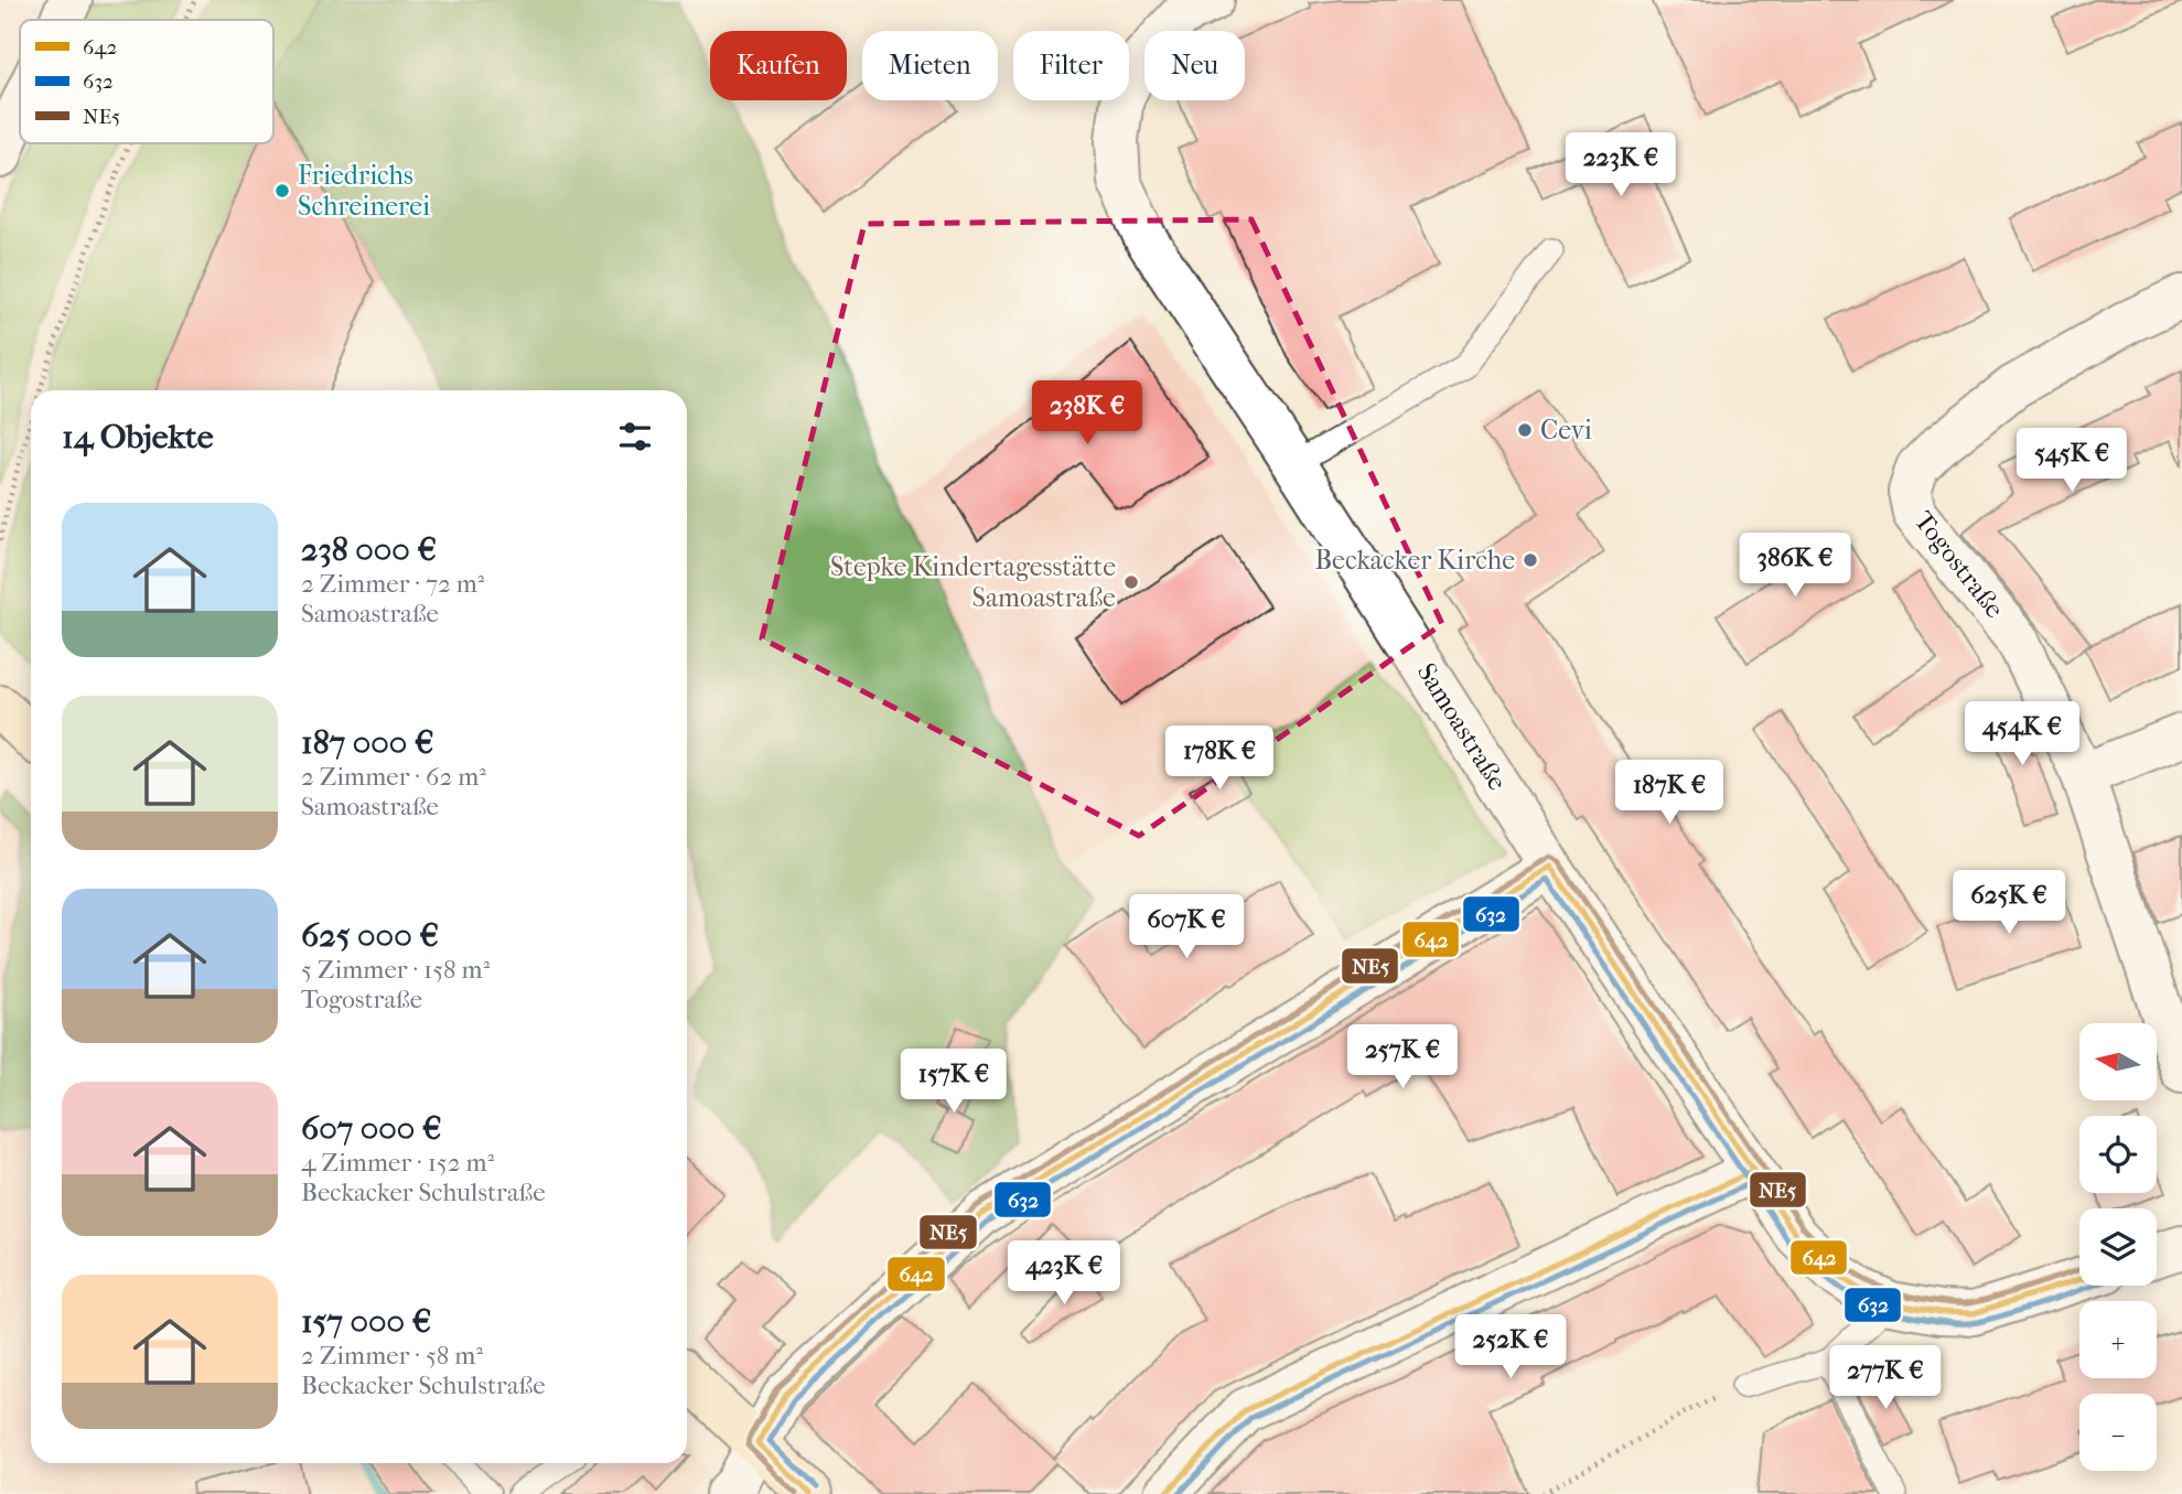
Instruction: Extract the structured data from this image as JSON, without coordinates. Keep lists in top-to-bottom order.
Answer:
{
  "streets": {
    "street": ["Togostraße", "Samoastraße"]
  },
  "places": [
    "Friedrichs Schreinerei",
    "Cevi",
    "Beckacker Kirche",
    "Stepke Kindertagesstätte Samoastraße"
  ],
  "lines": ["transit line NE5", "transit line 642", "transit line 632"],
  "legend": ["642", "632", "NE5"],
  "north": "left",
  "page": {
    "chip": [
      "Kaufen",
      "Mieten",
      "Filter",
      "Neu"
    ],
    "price": [
      "223K €",
      "238K €",
      "545K €",
      "386K €",
      "454K €",
      "178K €",
      "187K €",
      "625K €",
      "607K €",
      "257K €",
      "157K €",
      "423K €",
      "252K €",
      "277K €"
    ],
    "heading": "14 Objekte",
    "list": [
      {
        "name": "238 000 €",
        "note": "2 Zimmer · 72 m² · Samoastraße"
      },
      {
        "name": "187 000 €",
        "note": "2 Zimmer · 62 m² · Samoastraße"
      },
      {
        "name": "625 000 €",
        "note": "5 Zimmer · 158 m² · Togostraße"
      },
      {
        "name": "607 000 €",
        "note": "4 Zimmer · 152 m² · Beckacker Schulstraße"
      },
      {
        "name": "157 000 €",
        "note": "2 Zimmer · 58 m² · Beckacker Schulstraße"
      }
    ],
    "map_buttons": ["+", "−"]
  }
}
